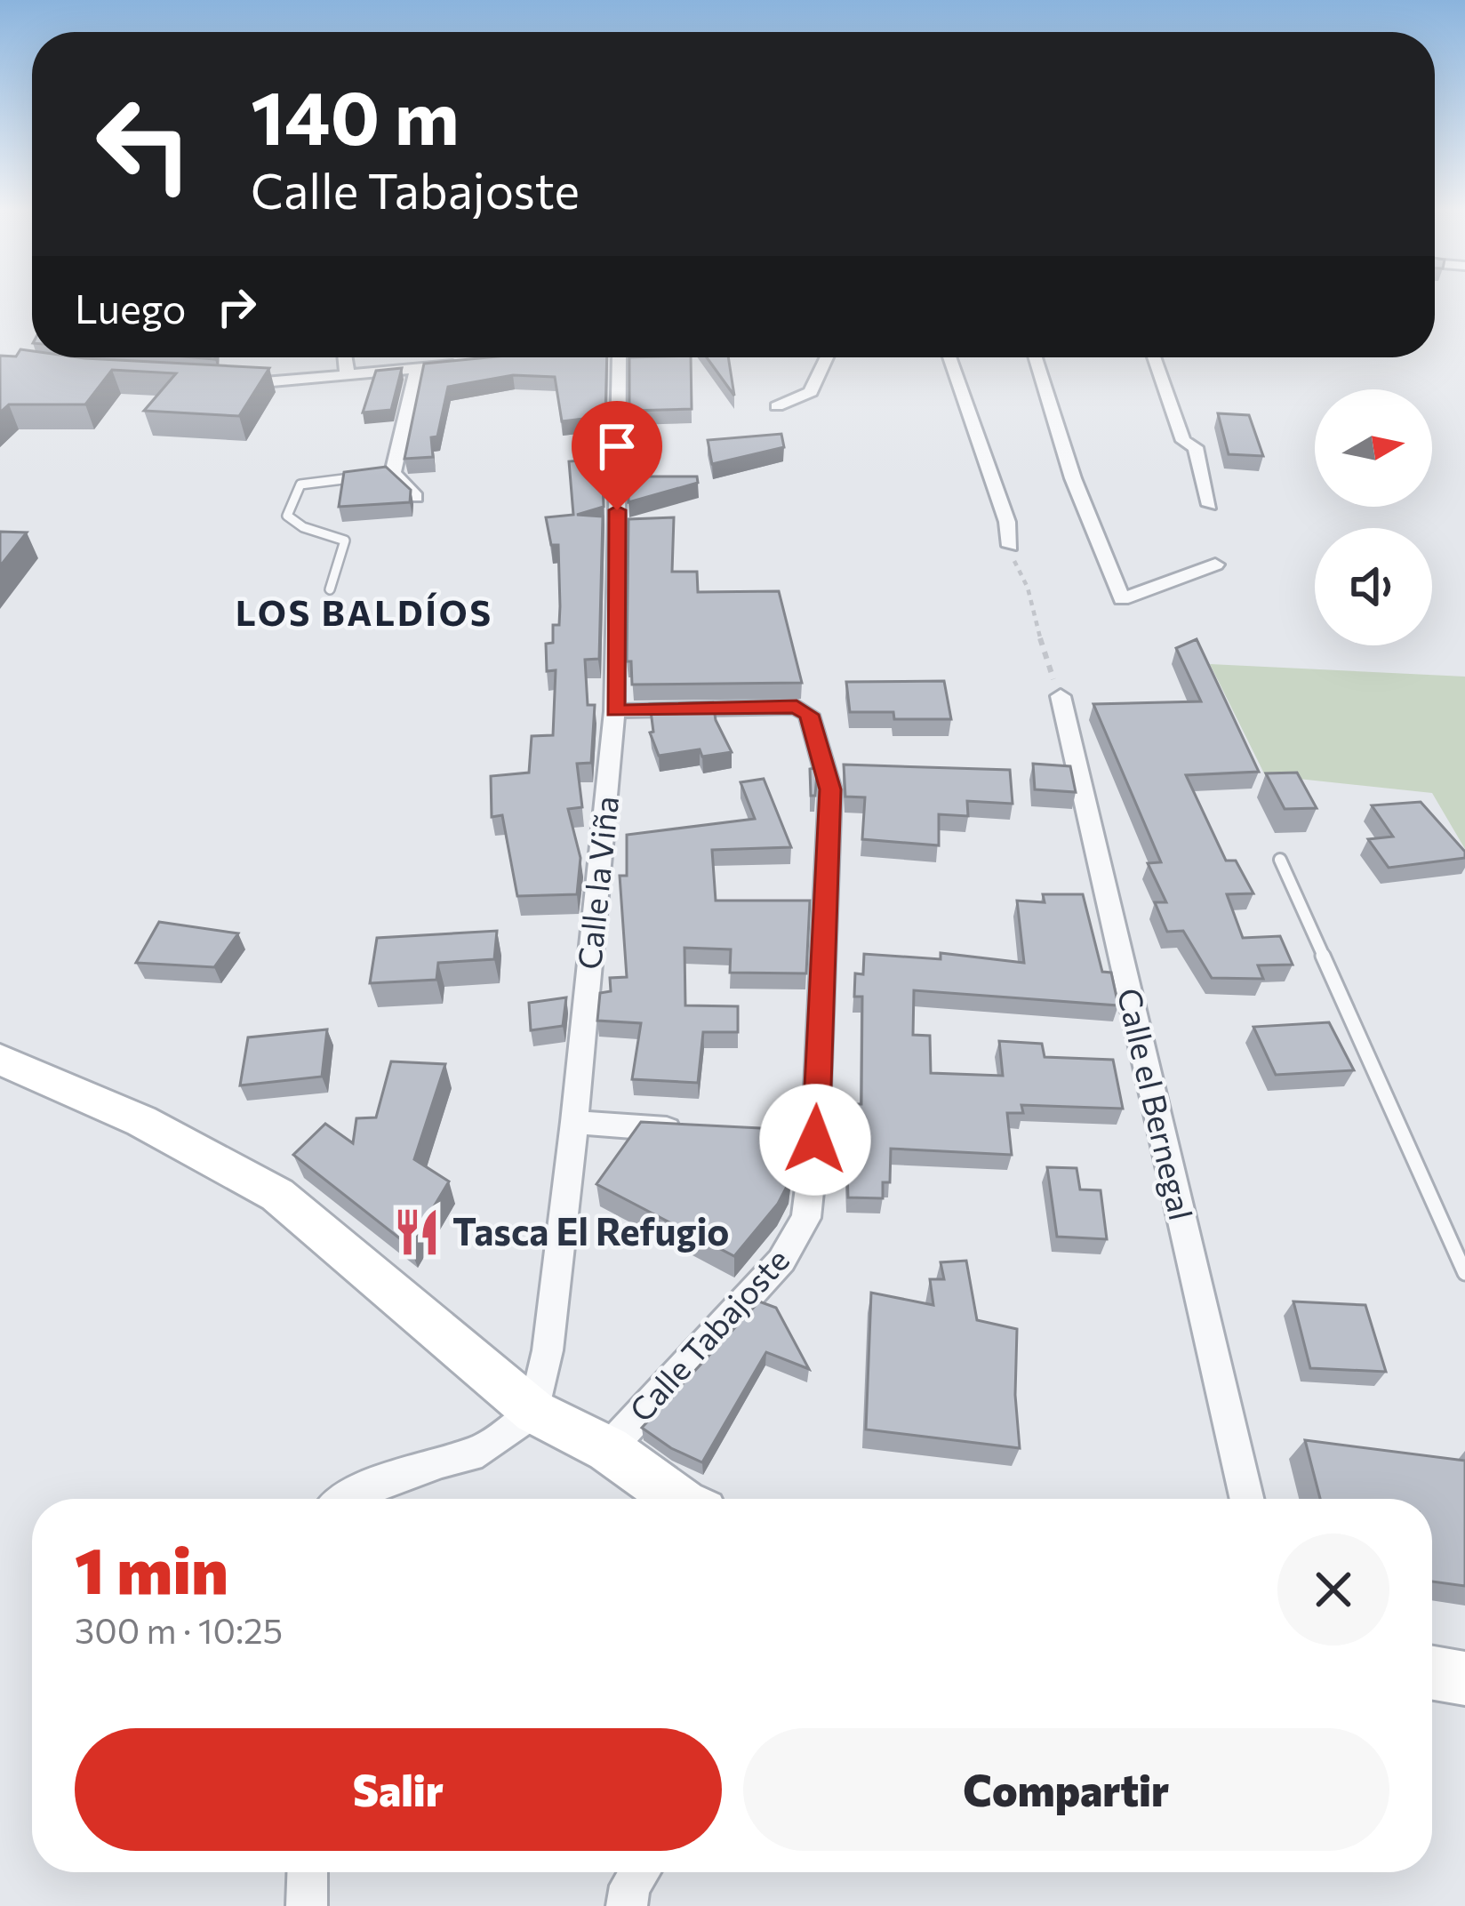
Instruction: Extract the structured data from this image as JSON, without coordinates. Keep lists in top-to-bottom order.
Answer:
{
  "streets": {
    "street": ["Calle la Viña", "Calle el Bernegal", "Calle Tabajoste"]
  },
  "crossings": [
    ["Calle la Viña", "Calle Tabajoste"]
  ],
  "districts": ["LOS BALDÍOS"],
  "places": {
    "restaurant": ["Tasca El Refugio"]
  },
  "north": "right",
  "page": {
    "turn": ["140 m", "Calle Tabajoste"],
    "then": "Luego",
    "heading": ["1 min", "300 m · 10:25"],
    "buttons": ["Salir", "Compartir"]
  }
}
